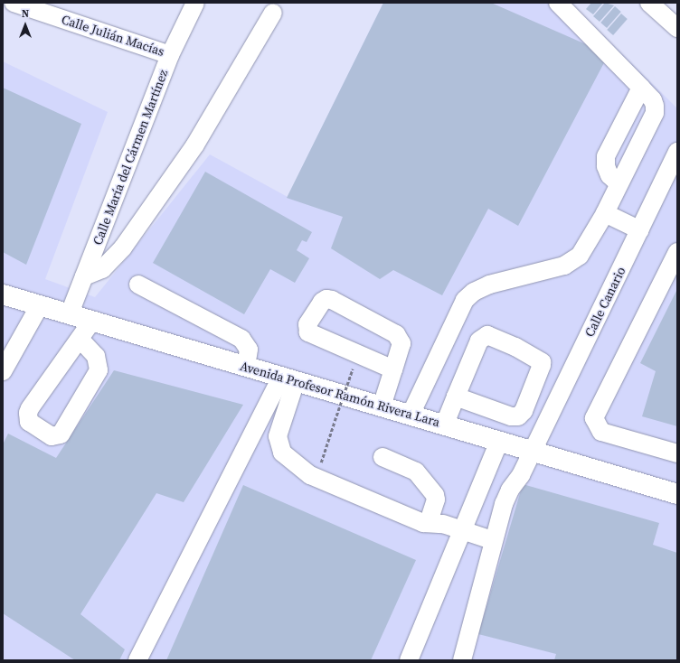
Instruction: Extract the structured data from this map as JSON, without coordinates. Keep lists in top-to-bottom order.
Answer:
{
  "streets": {
    "main road": ["Avenida Profesor Ramón Rivera Lara"],
    "street": ["Calle Julián Macías", "Calle María del Cármen Martínez", "Calle Canario"]
  },
  "crossings": [
    ["Calle Julián Macías", "Calle María del Cármen Martínez"],
    ["Calle María del Cármen Martínez", "Avenida Profesor Ramón Rivera Lara"],
    ["Calle Canario", "Avenida Profesor Ramón Rivera Lara"]
  ],
  "north": "top"
}
